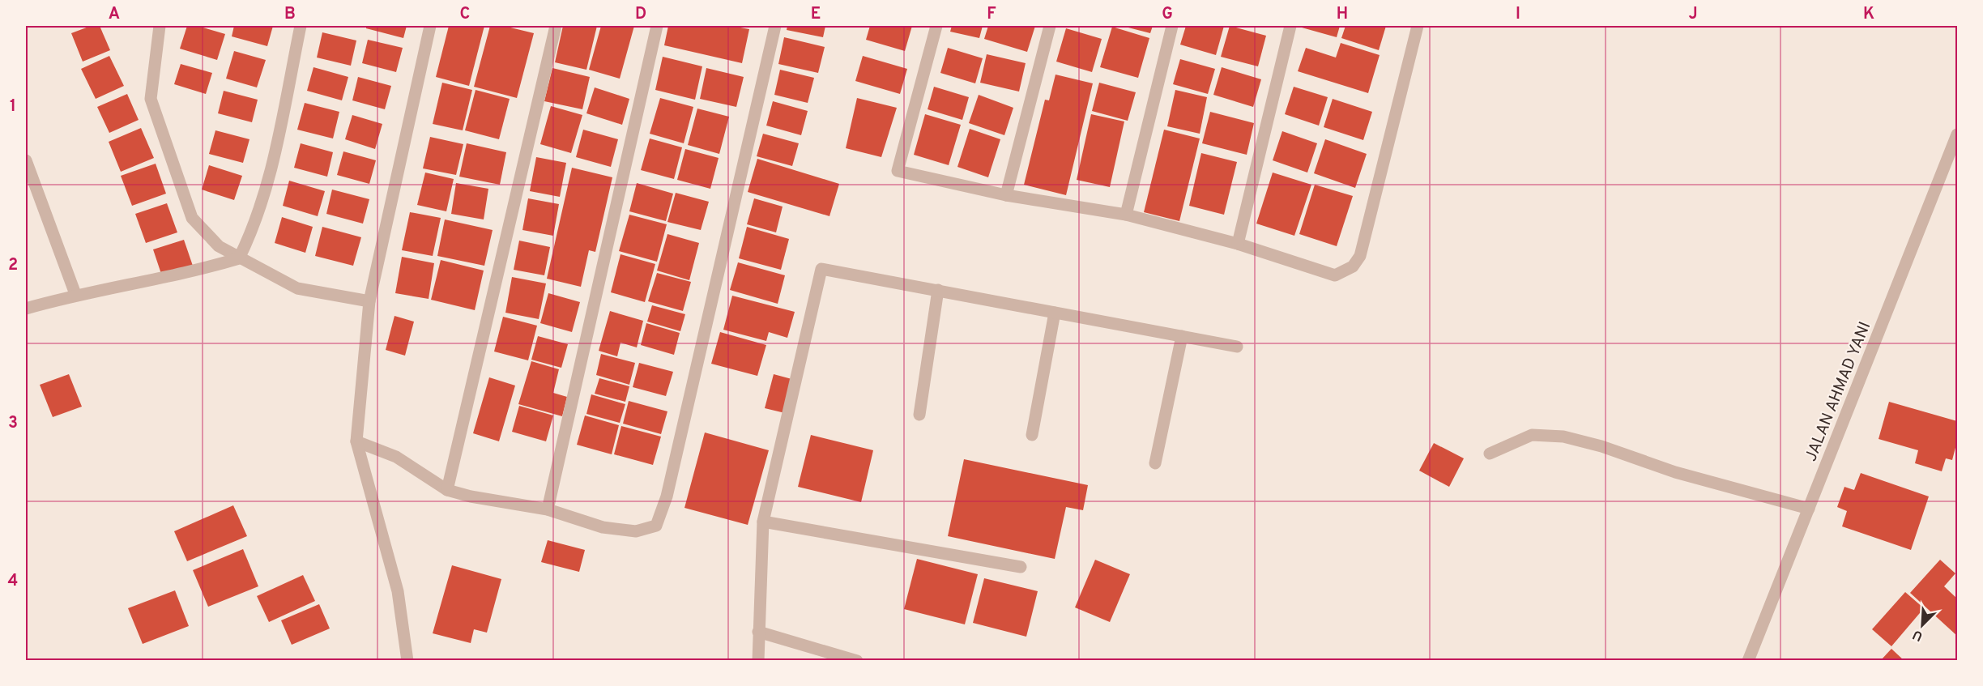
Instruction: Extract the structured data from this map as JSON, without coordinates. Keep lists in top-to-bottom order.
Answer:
{
  "streets": {
    "street": ["JALAN AHMAD YANI"]
  },
  "north": "bottom left",
  "grid": {
    "columns": [
      "A",
      "B",
      "C",
      "D",
      "E",
      "F",
      "G",
      "H",
      "I",
      "J",
      "K"
    ],
    "rows": [
      "1",
      "2",
      "3",
      "4"
    ]
  }
}
